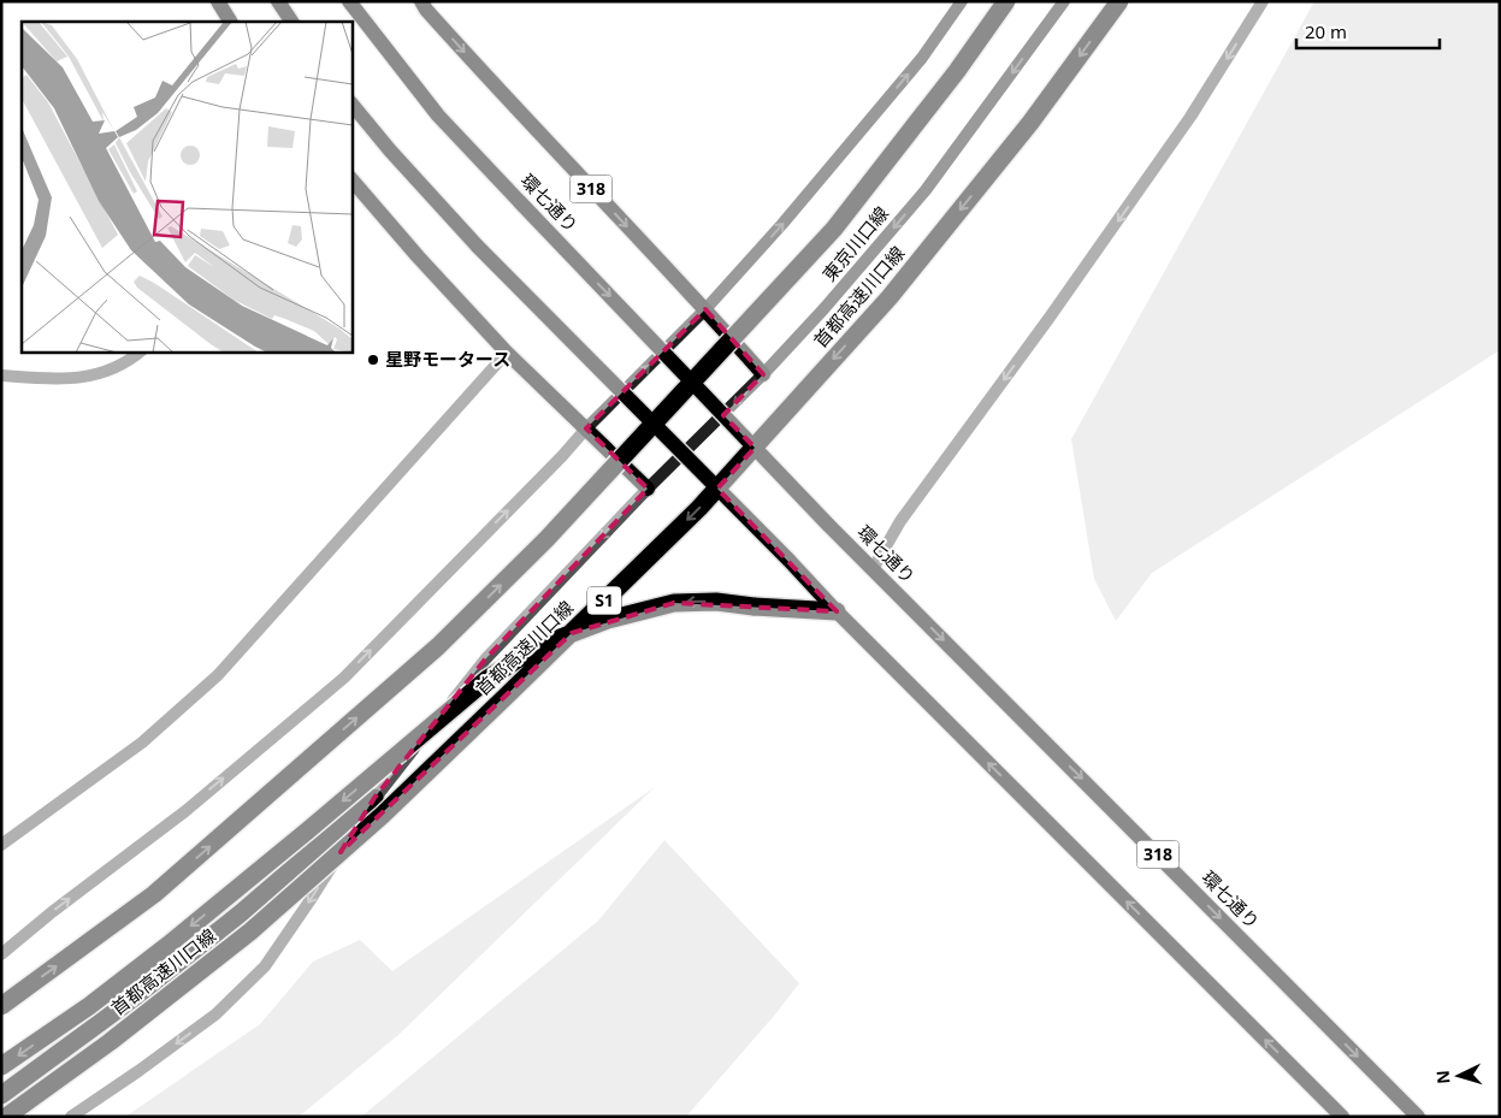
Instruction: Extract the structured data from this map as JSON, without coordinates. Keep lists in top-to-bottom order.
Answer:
{
  "streets": {
    "highway": ["首都高速川口線", "S1"],
    "main road": ["318", "環七通り", "東京川口線"]
  },
  "crossings": [
    ["318", "東京川口線"]
  ],
  "places": ["星野モータース"],
  "scale_bar": "20 m",
  "north": "left"
}
